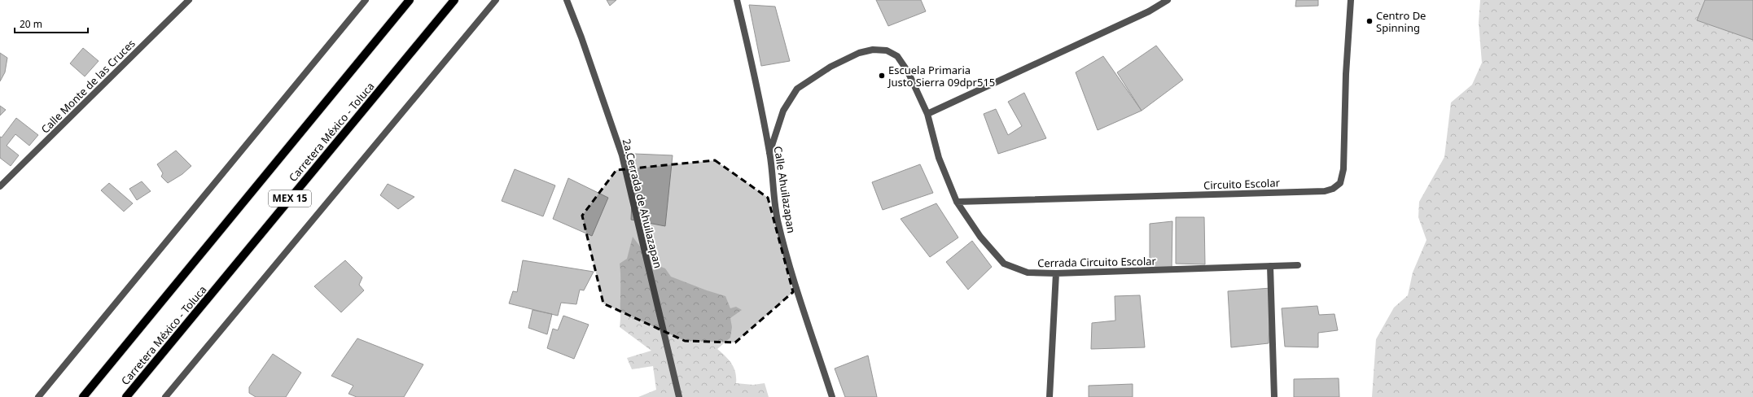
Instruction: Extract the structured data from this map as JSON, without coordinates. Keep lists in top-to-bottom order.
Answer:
{
  "streets": {
    "main road": ["Carretera México - Toluca", "MEX 15"],
    "street": [
      "Calle Monte de las Cruces",
      "Circuito Escolar",
      "Calle Ahuilazapan",
      "2a.Cerrada de Ahuilazapan",
      "Cerrada Circuito Escolar"
    ]
  },
  "crossings": [
    ["Circuito Escolar", "Cerrada Circuito Escolar"],
    ["Calle Ahuilazapan", "Cerrada Circuito Escolar"]
  ],
  "places": ["Centro De Spinning", "Escuela Primaria Justo Sierra 09dpr515"],
  "scale_bar": "20 m"
}
